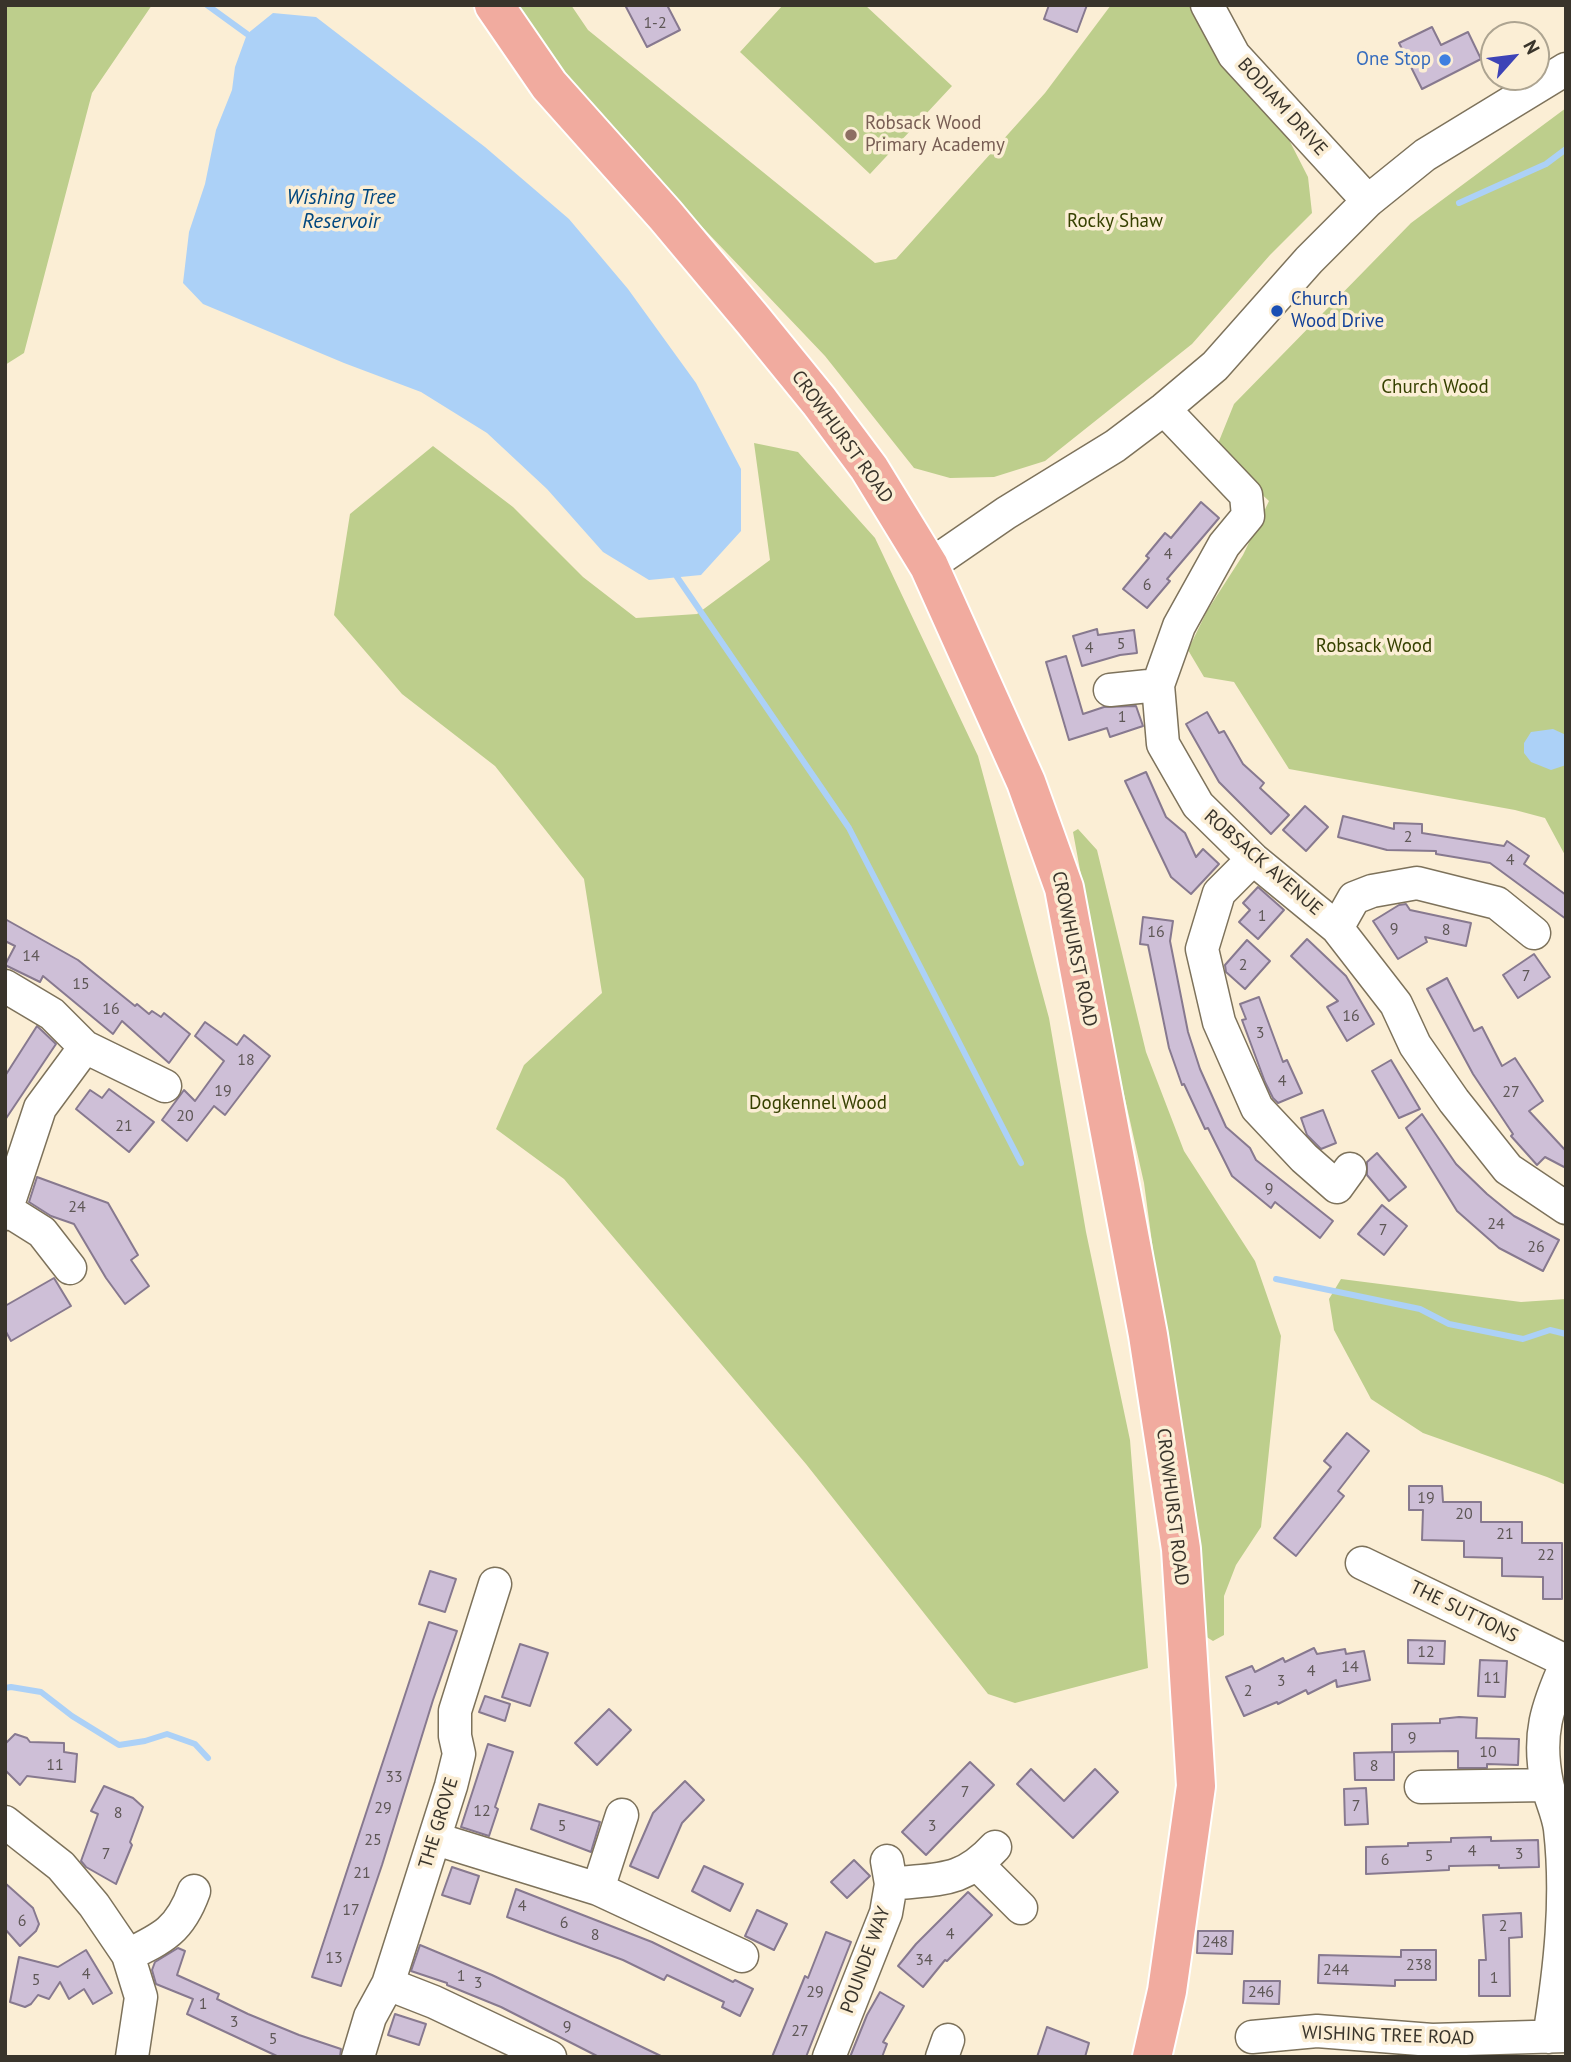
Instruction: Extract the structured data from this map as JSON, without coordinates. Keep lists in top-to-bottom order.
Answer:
{
  "streets": {
    "main road": ["CROWHURST ROAD"],
    "street": [
      "BODIAM DRIVE",
      "ROBSACK AVENUE",
      "THE SUTTONS",
      "THE GROVE",
      "POUNDE WAY",
      "WISHING TREE ROAD"
    ]
  },
  "crossings": [
    ["THE SUTTONS", "WISHING TREE ROAD"]
  ],
  "water": ["Wishing Tree Reservoir"],
  "parks": [
    "Rocky Shaw",
    "Church Wood",
    "Robsack Wood",
    "Dogkennel Wood"
  ],
  "places": ["One Stop", "Robsack Wood Primary Academy", "Church Wood Drive"],
  "house_numbers": [
    "1-2",
    "4",
    "6",
    "5",
    "4",
    "1",
    "2",
    "4",
    "1",
    "9",
    "8",
    "16",
    "14",
    "2",
    "7",
    "15",
    "16",
    "16",
    "3",
    "18",
    "4",
    "19",
    "27",
    "20",
    "21",
    "9",
    "24",
    "24",
    "7",
    "26",
    "19",
    "20",
    "21",
    "22",
    "12",
    "14",
    "4",
    "11",
    "3",
    "2",
    "9",
    "10",
    "11",
    "8",
    "33",
    "7",
    "7",
    "29",
    "12",
    "8",
    "5",
    "3",
    "25",
    "4",
    "7",
    "3",
    "5",
    "6",
    "21",
    "4",
    "17",
    "6",
    "6",
    "2",
    "4",
    "8",
    "248",
    "13",
    "34",
    "238",
    "244",
    "4",
    "1",
    "1",
    "5",
    "3",
    "29",
    "246",
    "1",
    "3",
    "9",
    "27",
    "5"
  ],
  "north": "top right"
}
